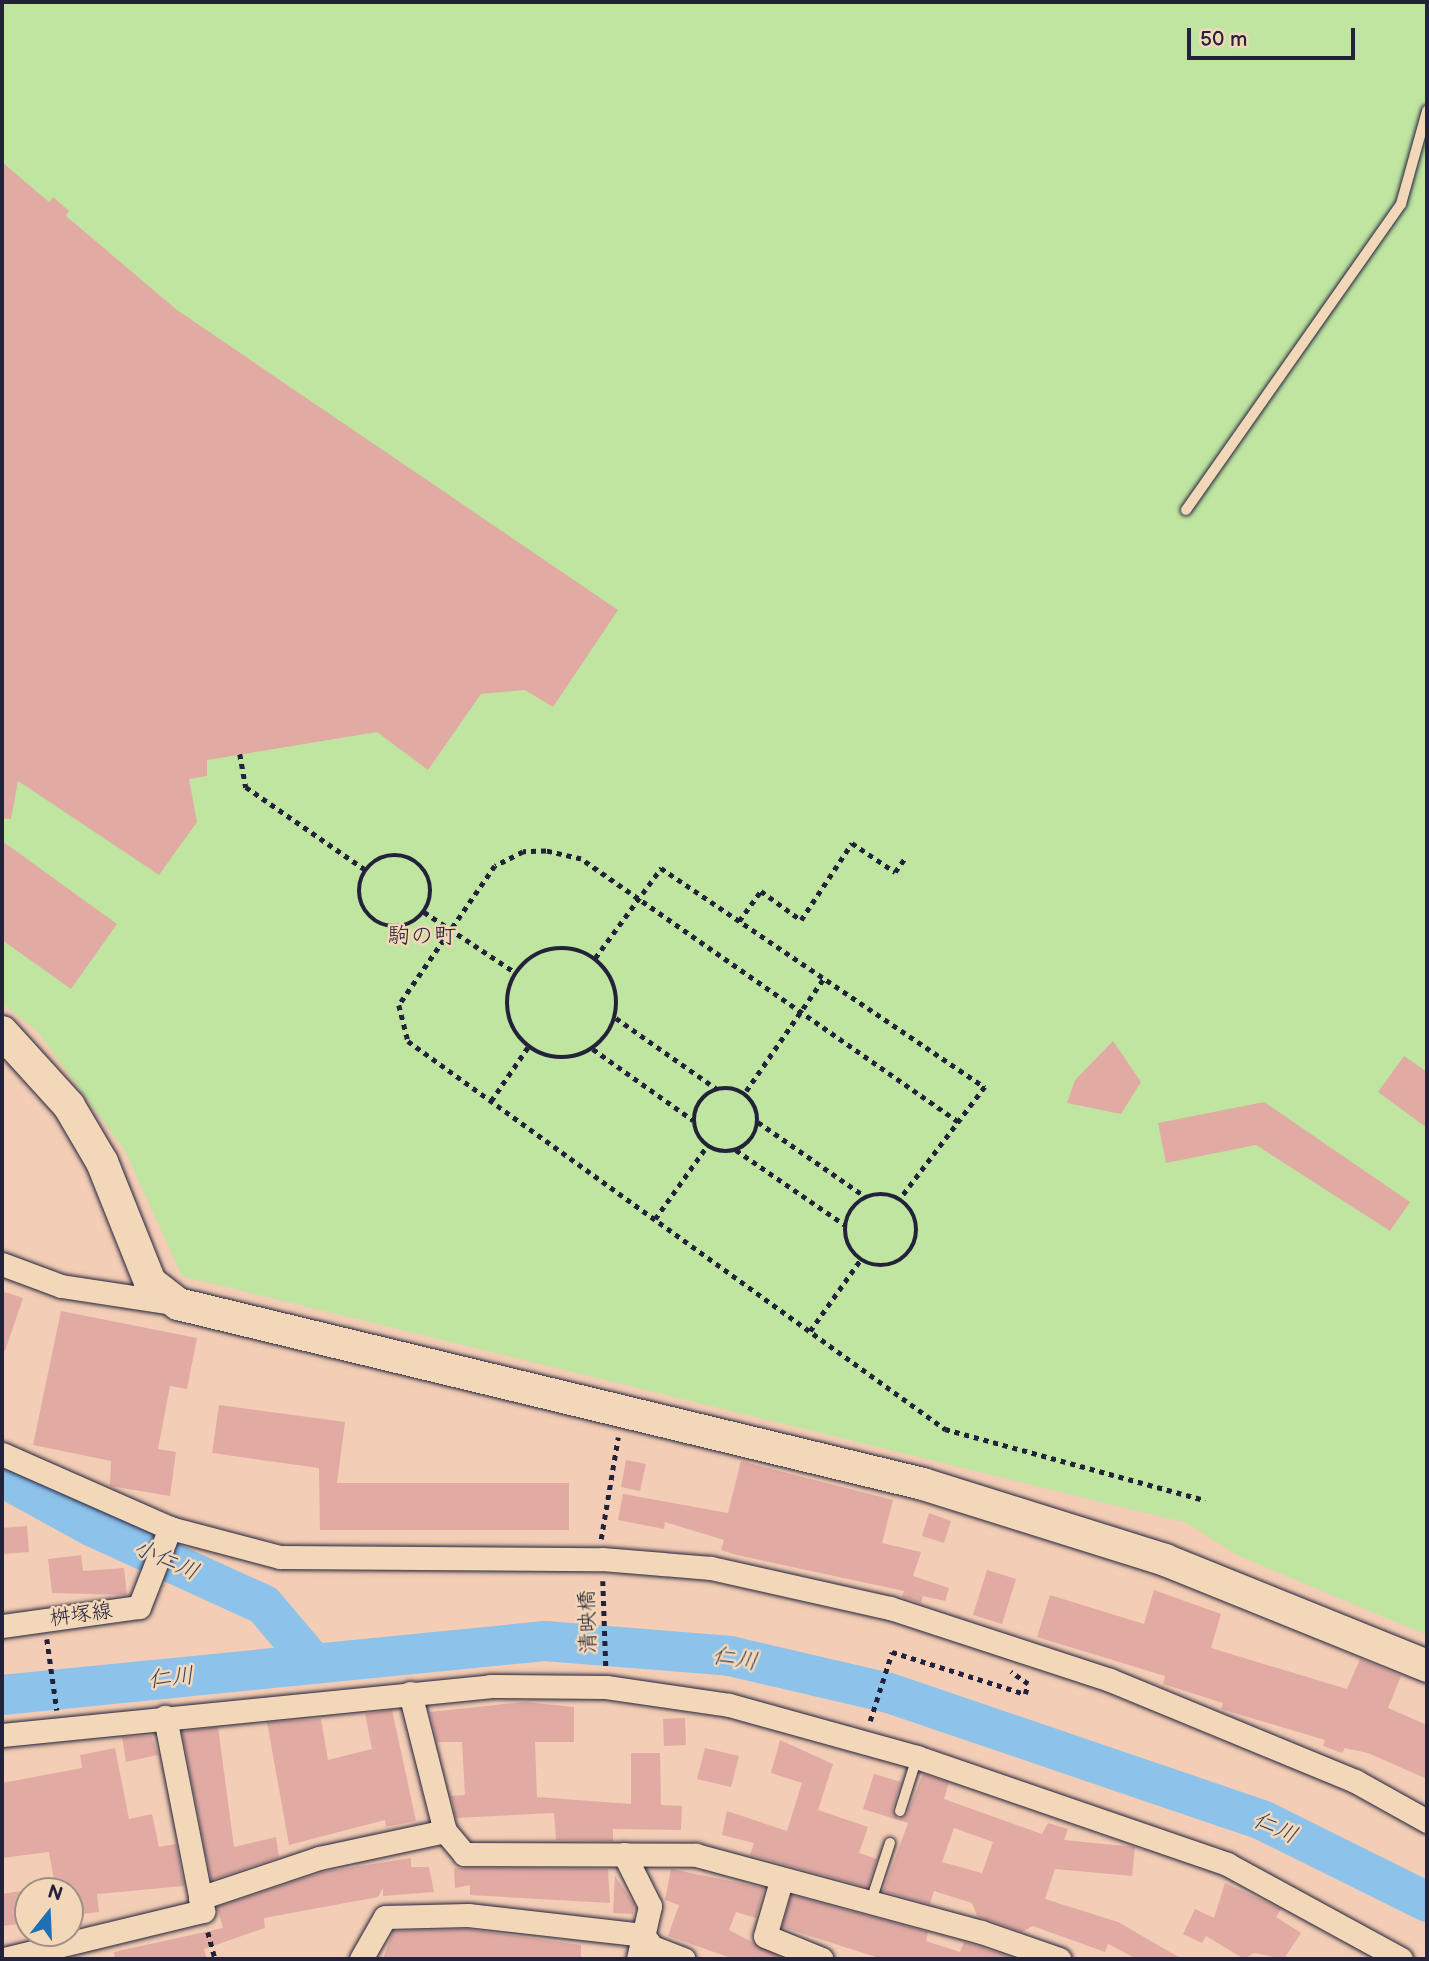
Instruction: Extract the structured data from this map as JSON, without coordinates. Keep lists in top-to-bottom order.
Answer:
{
  "streets": {
    "street": ["桝塚線"],
    "path": ["清映橋"]
  },
  "districts": ["駒の町"],
  "water": ["小仁川", "仁川"],
  "scale_bar": "50 m",
  "north": "top"
}
